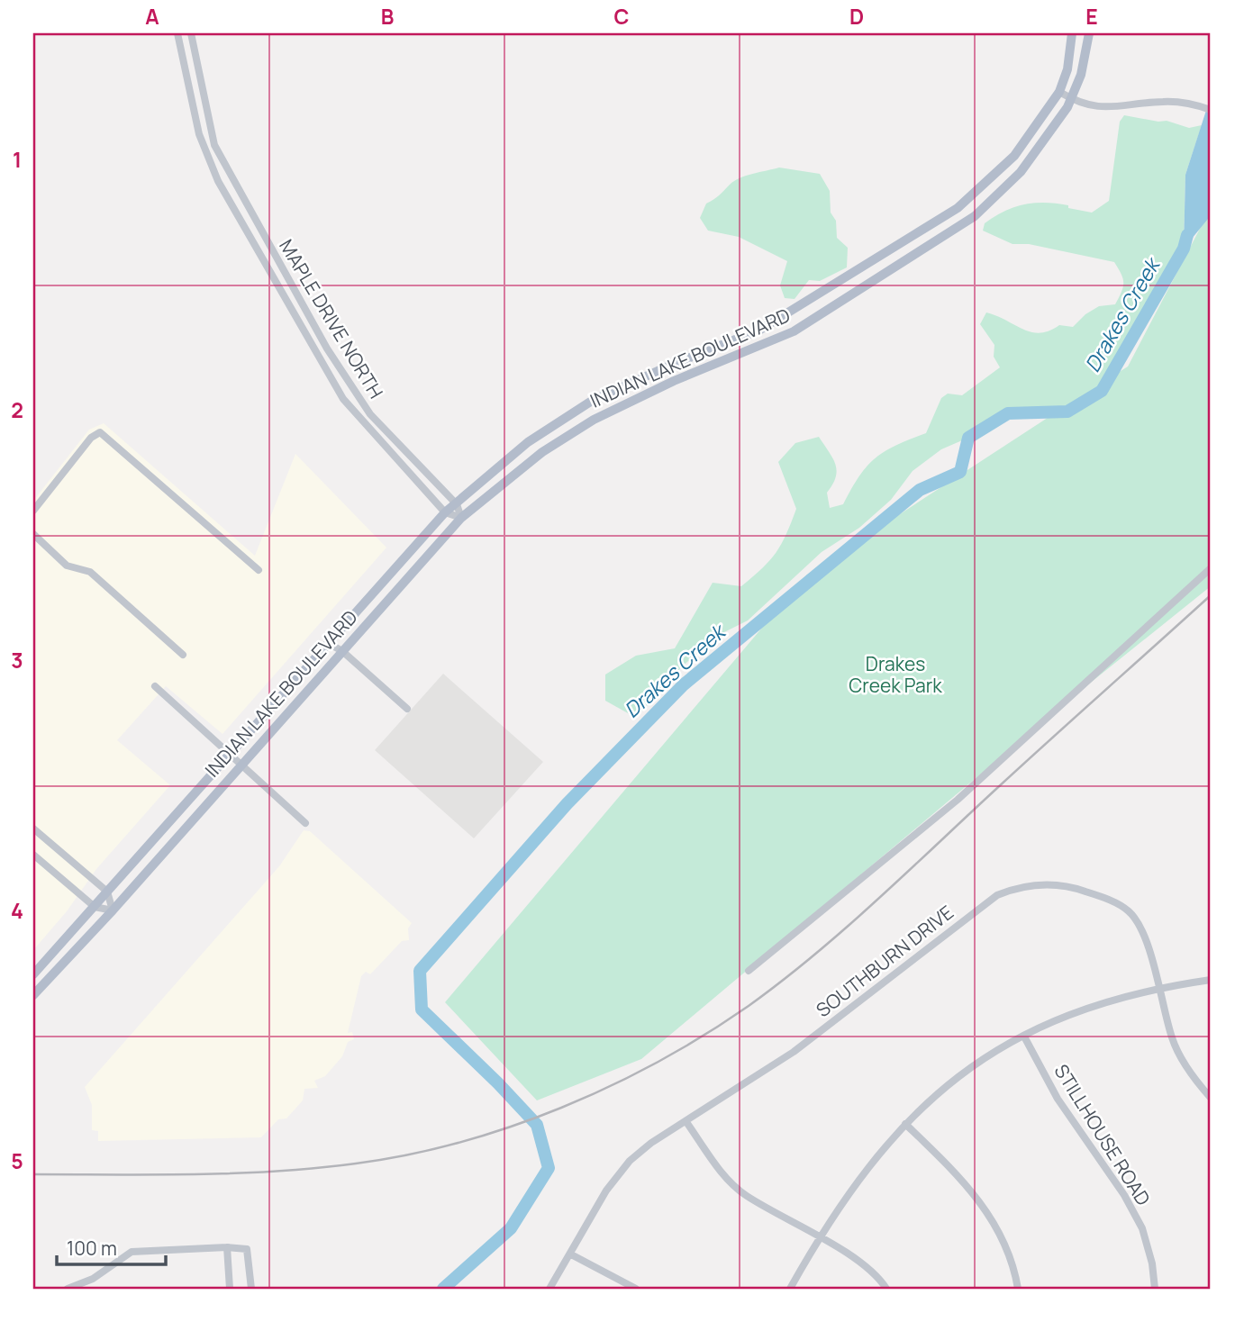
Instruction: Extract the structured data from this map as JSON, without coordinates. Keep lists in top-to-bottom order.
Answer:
{
  "streets": {
    "main road": ["INDIAN LAKE BOULEVARD"],
    "street": ["MAPLE DRIVE NORTH", "SOUTHBURN DRIVE", "STILLHOUSE ROAD"]
  },
  "crossings": [
    ["MAPLE DRIVE NORTH", "INDIAN LAKE BOULEVARD"]
  ],
  "water": ["Drakes Creek"],
  "parks": ["Drakes Creek Park"],
  "scale_bar": "100 m",
  "grid": {
    "columns": [
      "A",
      "B",
      "C",
      "D",
      "E"
    ],
    "rows": [
      "1",
      "2",
      "3",
      "4",
      "5"
    ]
  }
}
